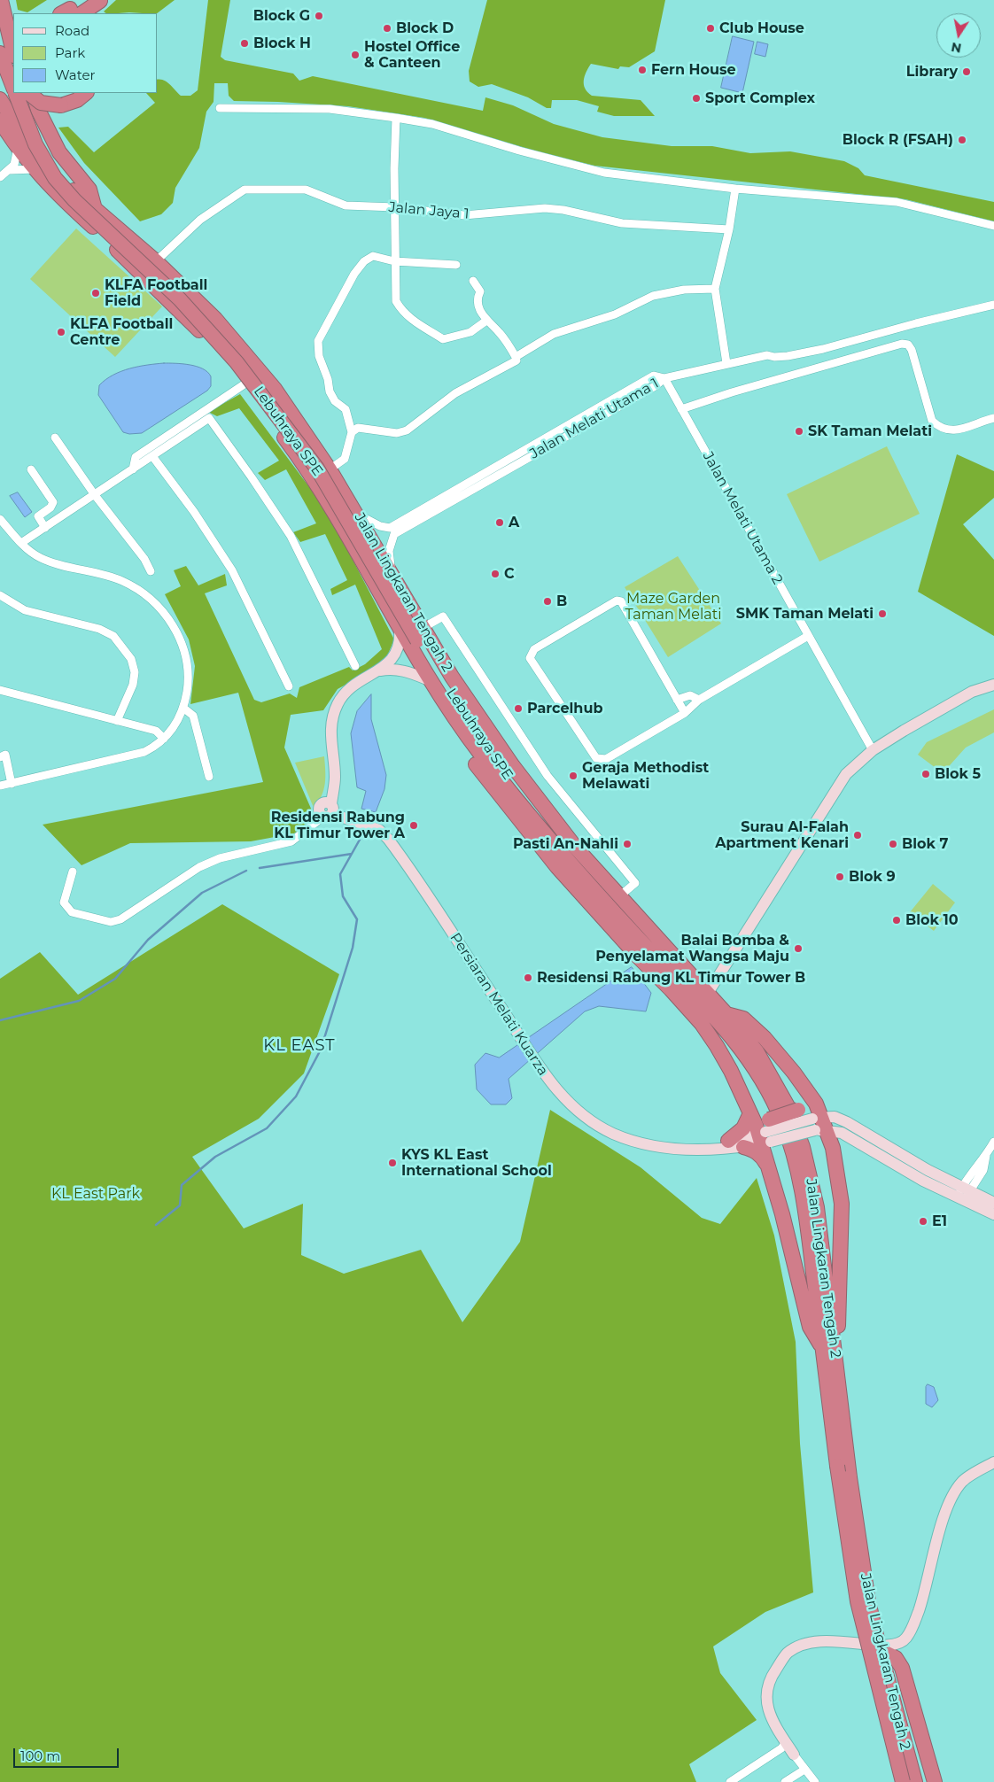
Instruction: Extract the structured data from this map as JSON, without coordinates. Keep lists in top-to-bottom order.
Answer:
{
  "streets": {
    "highway": ["Lebuhraya SPE", "Jalan Lingkaran Tengah 2"],
    "street": [
      "Jalan Jaya 1",
      "Jalan Melati Utama 1",
      "Jalan Melati Utama 2",
      "Persiaran Melati Kuarza"
    ]
  },
  "crossings": [
    ["Jalan Jaya 1", "Jalan Lingkaran Tengah 2"],
    ["Jalan Melati Utama 1", "Jalan Melati Utama 2"],
    ["Jalan Melati Utama 1", "Jalan Lingkaran Tengah 2"],
    ["Lebuhraya SPE", "Jalan Lingkaran Tengah 2"]
  ],
  "districts": ["KL EAST"],
  "parks": ["Maze Garden Taman Melati", "KL East Park"],
  "places": [
    "Block G",
    "Block D",
    "Club House",
    "Block H",
    "Hostel Office & Canteen",
    "Fern House",
    "Library",
    "Sport Complex",
    "Block R (FSAH)",
    "KLFA Football Field",
    "KLFA Football Centre",
    "SK Taman Melati",
    "A",
    "C",
    "B",
    "SMK Taman Melati",
    "Parcelhub",
    "Blok 5",
    "Geraja Methodist Melawati",
    "Residensi Rabung KL Timur Tower A",
    "Surau Al-Falah Apartment Kenari",
    "Pasti An-Nahli",
    "Blok 7",
    "Blok 9",
    "Blok 10",
    "Balai Bomba & Penyelamat Wangsa Maju",
    "Residensi Rabung KL Timur Tower B",
    "KYS KL East International School",
    "E1"
  ],
  "legend": ["Road", "Park", "Water"],
  "scale_bar": "100 m",
  "north": "bottom"
}
